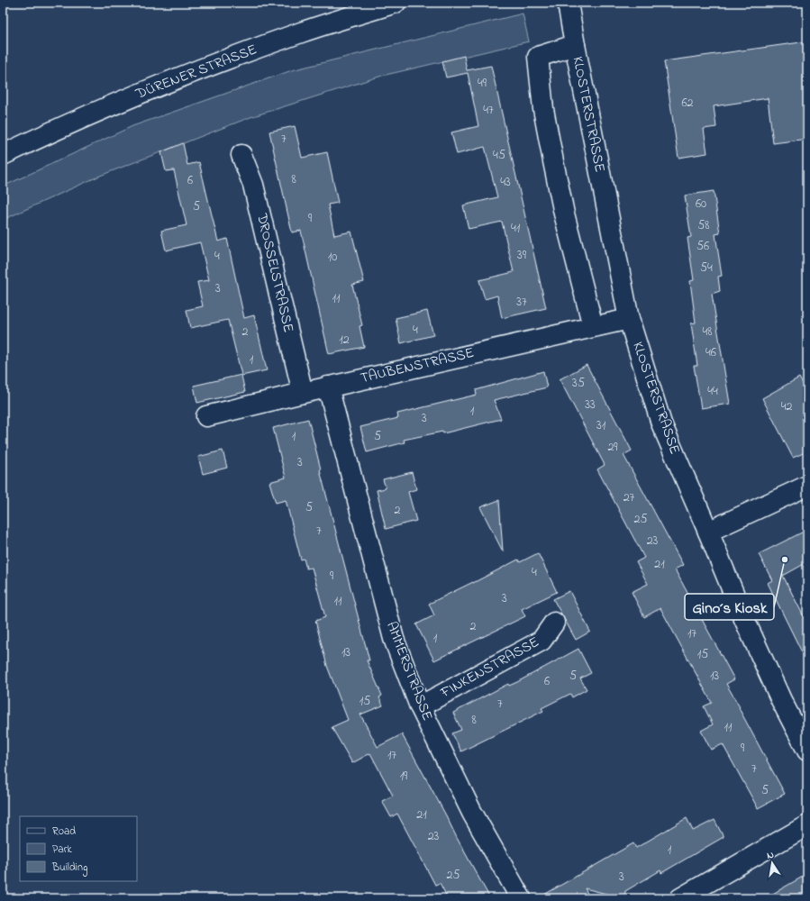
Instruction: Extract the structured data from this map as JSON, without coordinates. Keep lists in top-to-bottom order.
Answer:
{
  "streets": {
    "street": [
      "DÜRENER STRASSE",
      "KLOSTERSTRASSE",
      "DROSSELSTRASSE",
      "TAUBENSTRASSE",
      "FINKENSTRASSE",
      "AMMERSTRASSE"
    ]
  },
  "crossings": [
    ["KLOSTERSTRASSE", "TAUBENSTRASSE"],
    ["DROSSELSTRASSE", "TAUBENSTRASSE"],
    ["TAUBENSTRASSE", "AMMERSTRASSE"],
    ["FINKENSTRASSE", "AMMERSTRASSE"]
  ],
  "places": ["Gino´s Kiosk"],
  "house_numbers": [
    "49",
    "62",
    "47",
    "7",
    "45",
    "8",
    "6",
    "43",
    "60",
    "5",
    "9",
    "58",
    "41",
    "56",
    "39",
    "4",
    "10",
    "54",
    "3",
    "11",
    "37",
    "4",
    "2",
    "48",
    "12",
    "46",
    "1",
    "35",
    "44",
    "33",
    "42",
    "1",
    "3",
    "31",
    "1",
    "5",
    "29",
    "3",
    "27",
    "5",
    "2",
    "25",
    "7",
    "23",
    "21",
    "4",
    "9",
    "3",
    "11",
    "2",
    "17",
    "1",
    "13",
    "15",
    "5",
    "13",
    "6",
    "15",
    "7",
    "8",
    "11",
    "9",
    "17",
    "7",
    "19",
    "5",
    "21",
    "23",
    "1",
    "25",
    "3"
  ],
  "legend": ["Road", "Park", "Building"],
  "north": "top"
}
